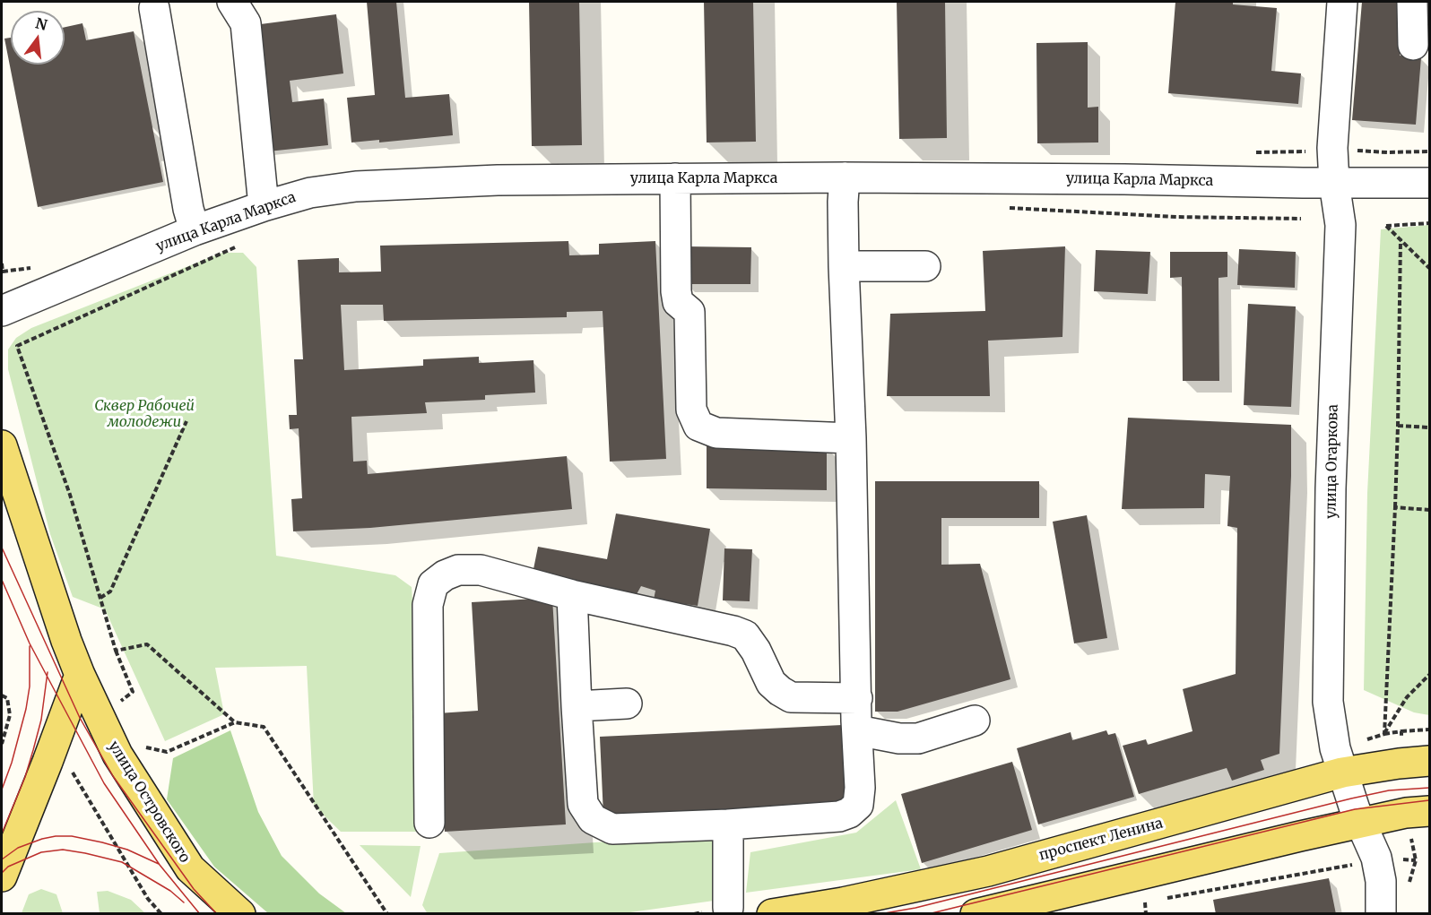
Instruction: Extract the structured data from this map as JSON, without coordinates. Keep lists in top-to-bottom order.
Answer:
{
  "streets": {
    "main road": ["улица Островского", "проспект Ленина"],
    "street": ["улица Карла Маркса", "улица Огаркова"]
  },
  "crossings": [
    ["улица Карла Маркса", "улица Огаркова"],
    ["улица Огаркова", "проспект Ленина"]
  ],
  "parks": ["Сквер Рабочей молодежи"],
  "north": "top"
}
